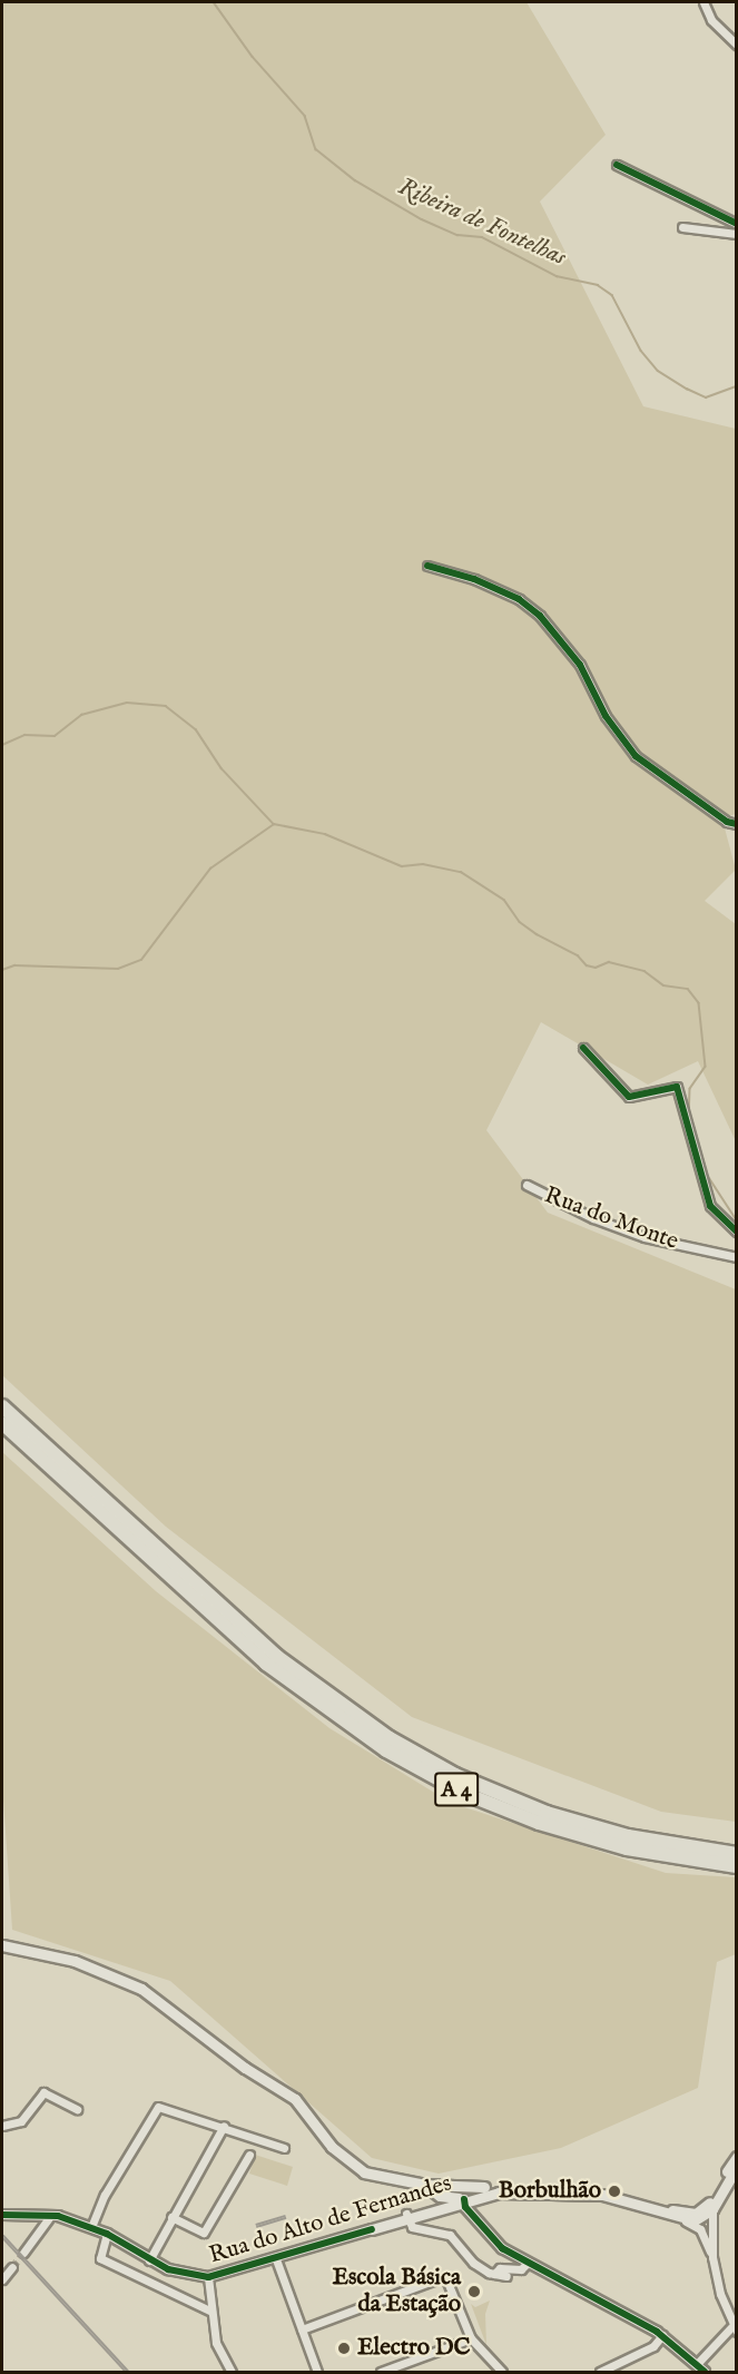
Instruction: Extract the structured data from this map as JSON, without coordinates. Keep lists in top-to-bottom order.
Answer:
{
  "streets": {
    "highway": ["A 4"],
    "main road": ["Rua do Alto de Fernandes"],
    "street": ["Rua do Monte"]
  },
  "water": ["Ribeira de Fontelhas"],
  "places": ["Borbulhão", "Escola Básica da Estação", "Electro DC"]
}
